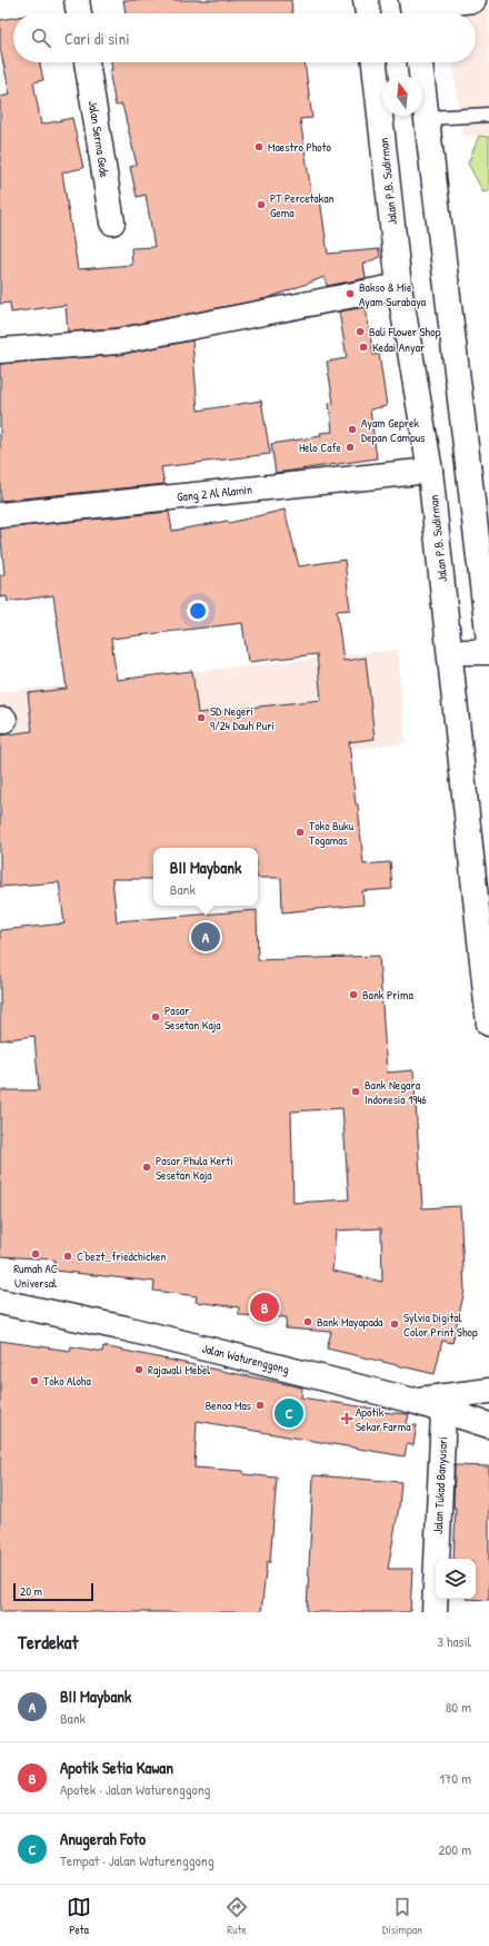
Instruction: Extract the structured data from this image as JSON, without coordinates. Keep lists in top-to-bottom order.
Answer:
{
  "streets": {
    "street": [
      "Jalan Serma Gede",
      "Jalan P.B. Sudirman",
      "Gang 2 Al Alamin",
      "Jalan Waturenggong",
      "Jalan Tukad Banyusari"
    ]
  },
  "crossings": [
    ["Jalan P.B. Sudirman", "Gang 2 Al Alamin"],
    ["Jalan Waturenggong", "Jalan Tukad Banyusari"]
  ],
  "places": {
    "other": [
      "Maestro Photo",
      "PT Percetakan Gema",
      "Bakso & Mie Ayam Surabaya",
      "Bali Flower Shop",
      "Kedai Anyar",
      "Ayam Geprek Depan Campus",
      "Helo Cafe",
      "SD Negeri 9/24 Dauh Puri",
      "Toko Buku Togamas",
      "Bank Prima",
      "Pasar Sesetan Kaja",
      "Bank Negara Indonesia 1946",
      "Pasar Phula Kerti Sesetan Kaja",
      "Rumah AC Universal",
      "C'bezt_friedchicken",
      "Bank Mayapada",
      "Sylvia Digital Color Print Shop",
      "Rajawali Mebel",
      "Toko Aloha",
      "Benoa Mas"
    ],
    "health": ["Apotik Sekar Farma"]
  },
  "scale_bar": "20 m",
  "north": "top",
  "page": {
    "search": "Cari di sini",
    "popup": ["BII Maybank", "Bank"],
    "pins": ["A", "B", "C"],
    "scale": "20 m",
    "heading": ["Terdekat", "3 hasil"],
    "list": [
      {
        "mark": "A",
        "name": "BII Maybank",
        "note": "Bank",
        "value": "80 m"
      },
      {
        "mark": "B",
        "name": "Apotik Setia Kawan",
        "note": "Apotek · Jalan Waturenggong",
        "value": "170 m"
      },
      {
        "mark": "C",
        "name": "Anugerah Foto",
        "note": "Tempat · Jalan Waturenggong",
        "value": "200 m"
      }
    ],
    "nav": ["Peta", "Rute", "Disimpan"]
  }
}
